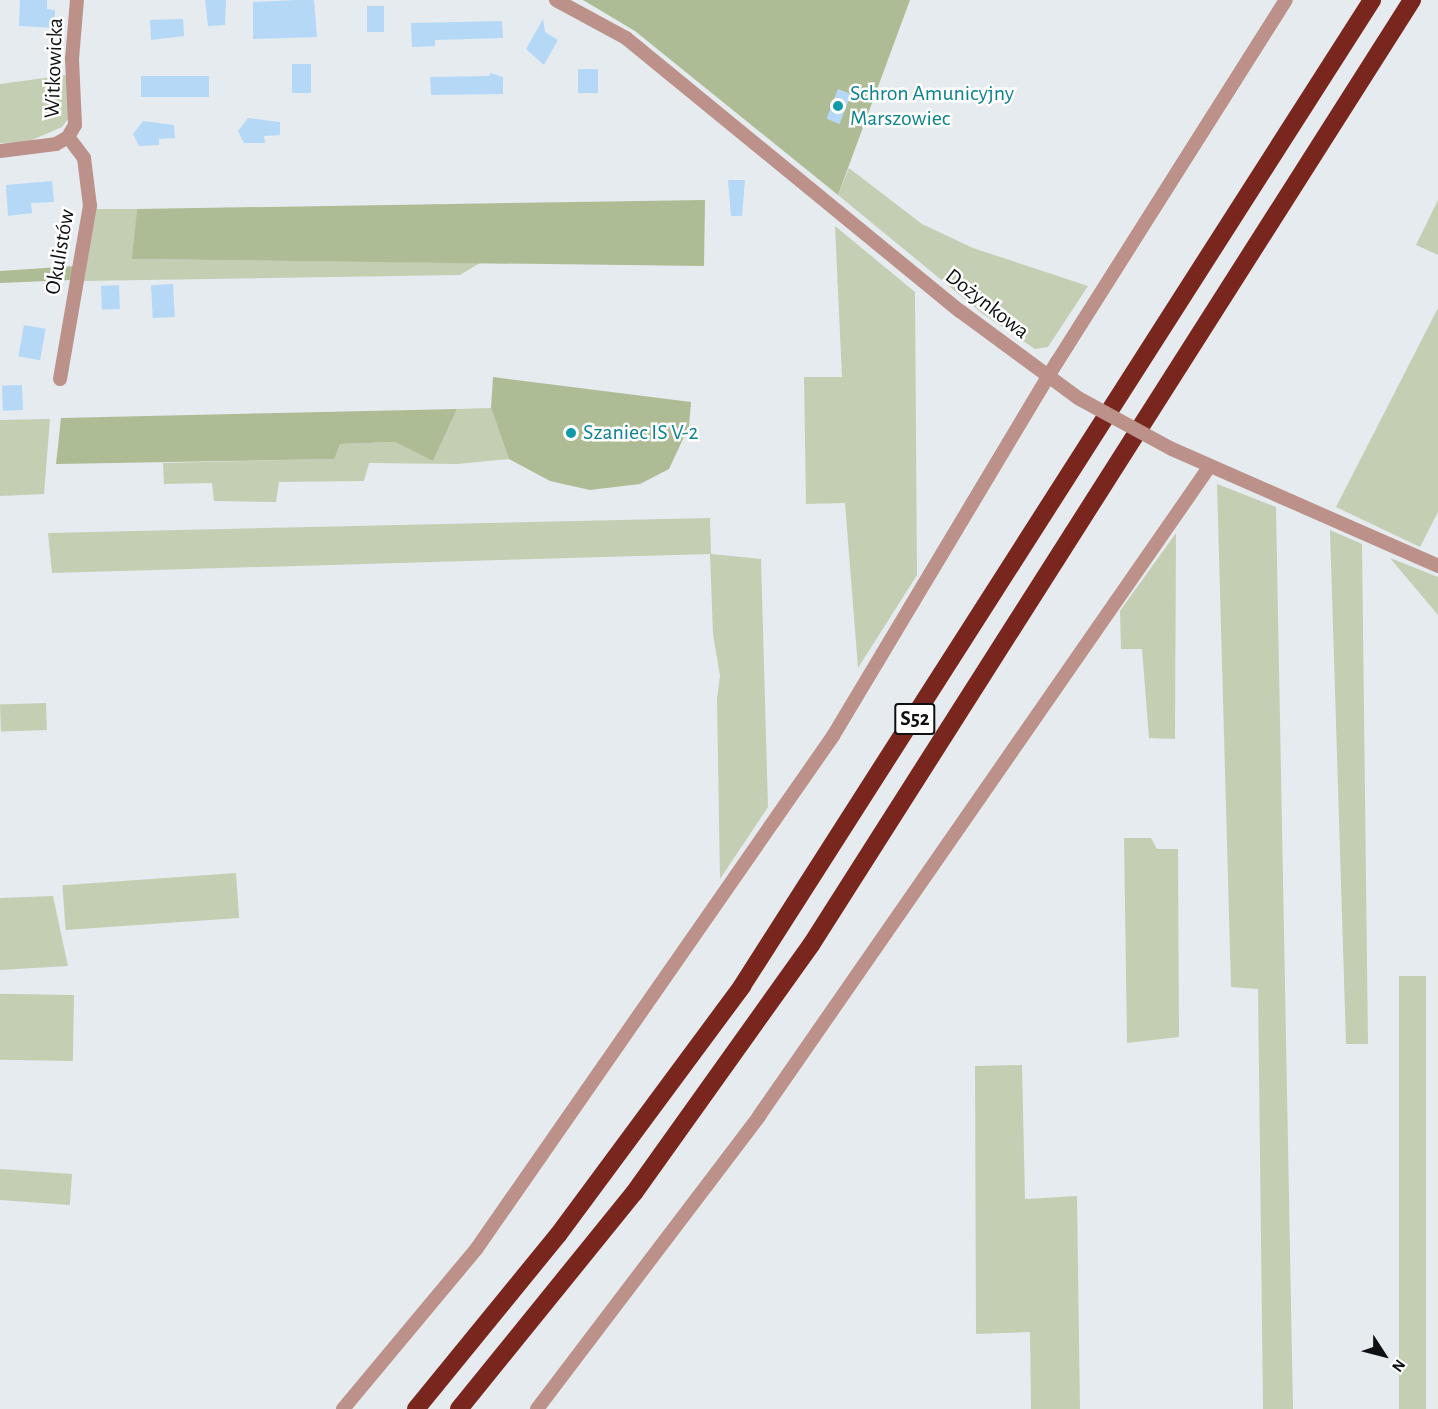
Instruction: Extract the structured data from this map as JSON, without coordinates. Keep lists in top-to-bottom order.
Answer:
{
  "streets": {
    "highway": ["S52"],
    "street": ["Witkowicka", "Okulistów", "Dożynkowa"]
  },
  "crossings": [
    ["Witkowicka", "Okulistów"]
  ],
  "places": ["Schron Amunicyjny Marszowiec", "Szaniec IS V-2"],
  "north": "bottom right"
}
